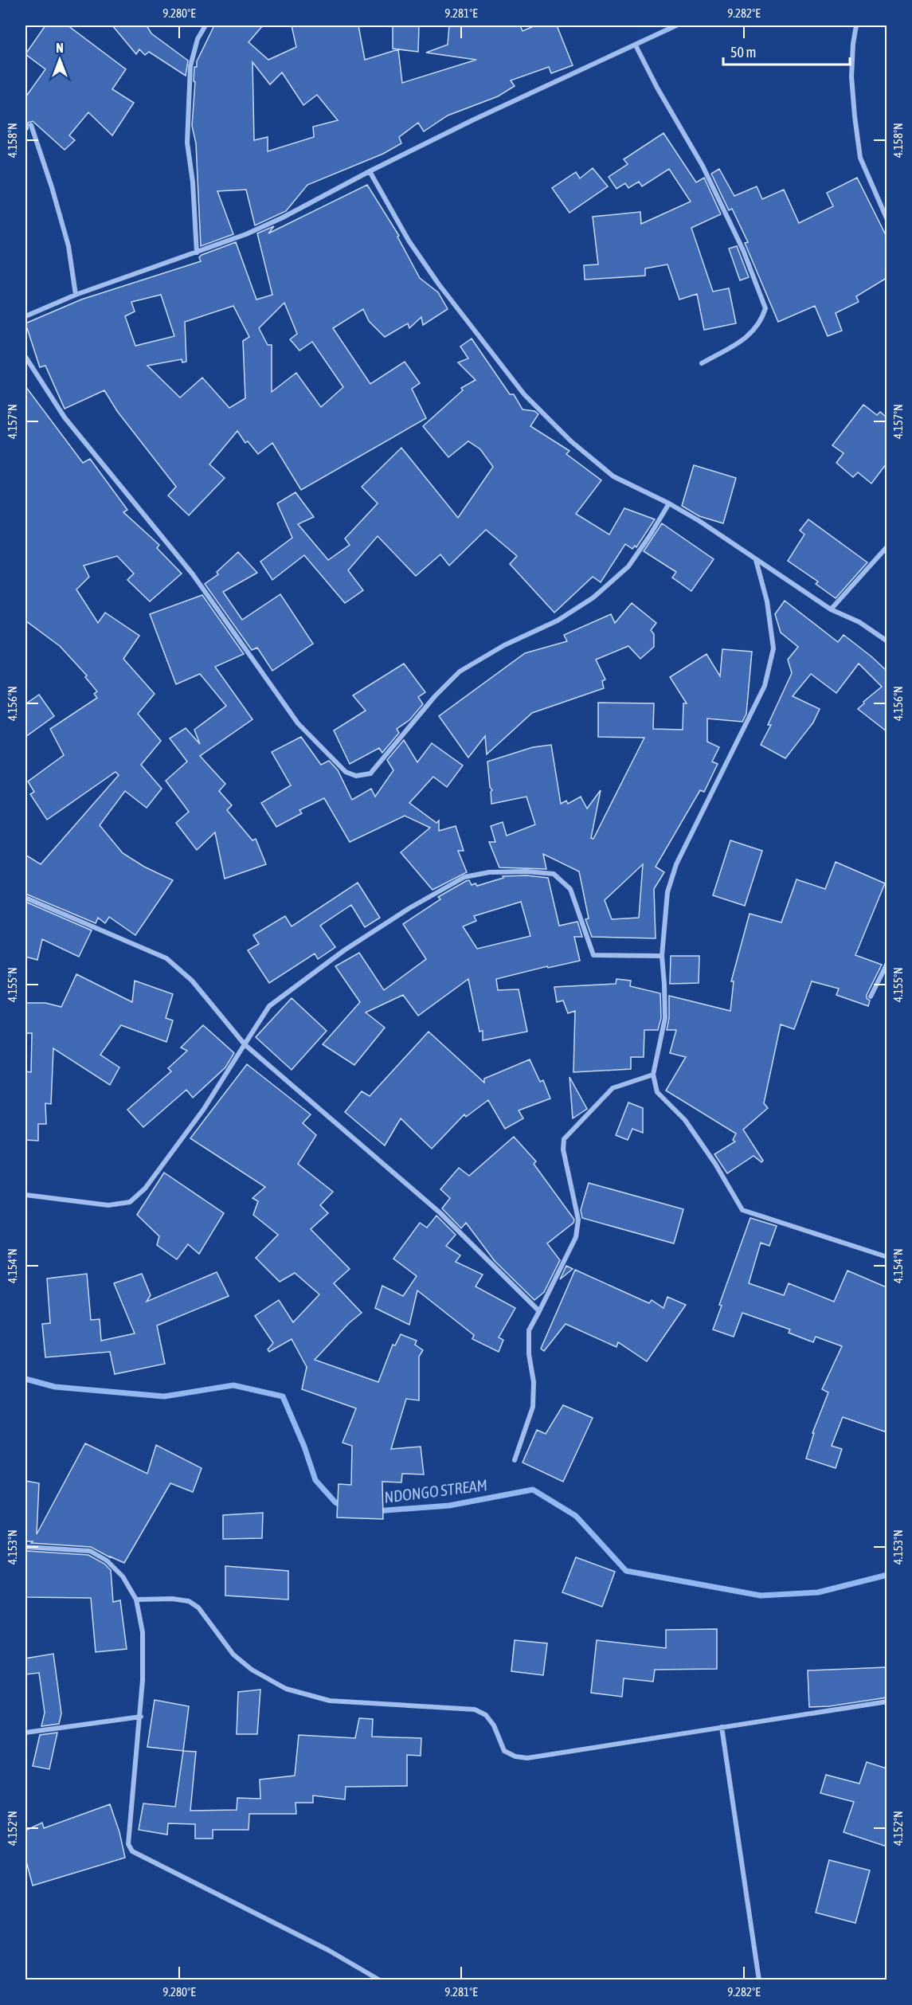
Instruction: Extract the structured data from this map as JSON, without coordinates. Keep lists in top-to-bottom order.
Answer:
{
  "water": ["NDONGO STREAM"],
  "scale_bar": "50 m",
  "north": "top",
  "coordinates": [
    "9.280°E",
    "9.281°E",
    "9.282°E",
    "4.158°N",
    "4.157°N",
    "4.156°N",
    "4.155°N",
    "4.154°N",
    "4.153°N",
    "4.152°N"
  ]
}
